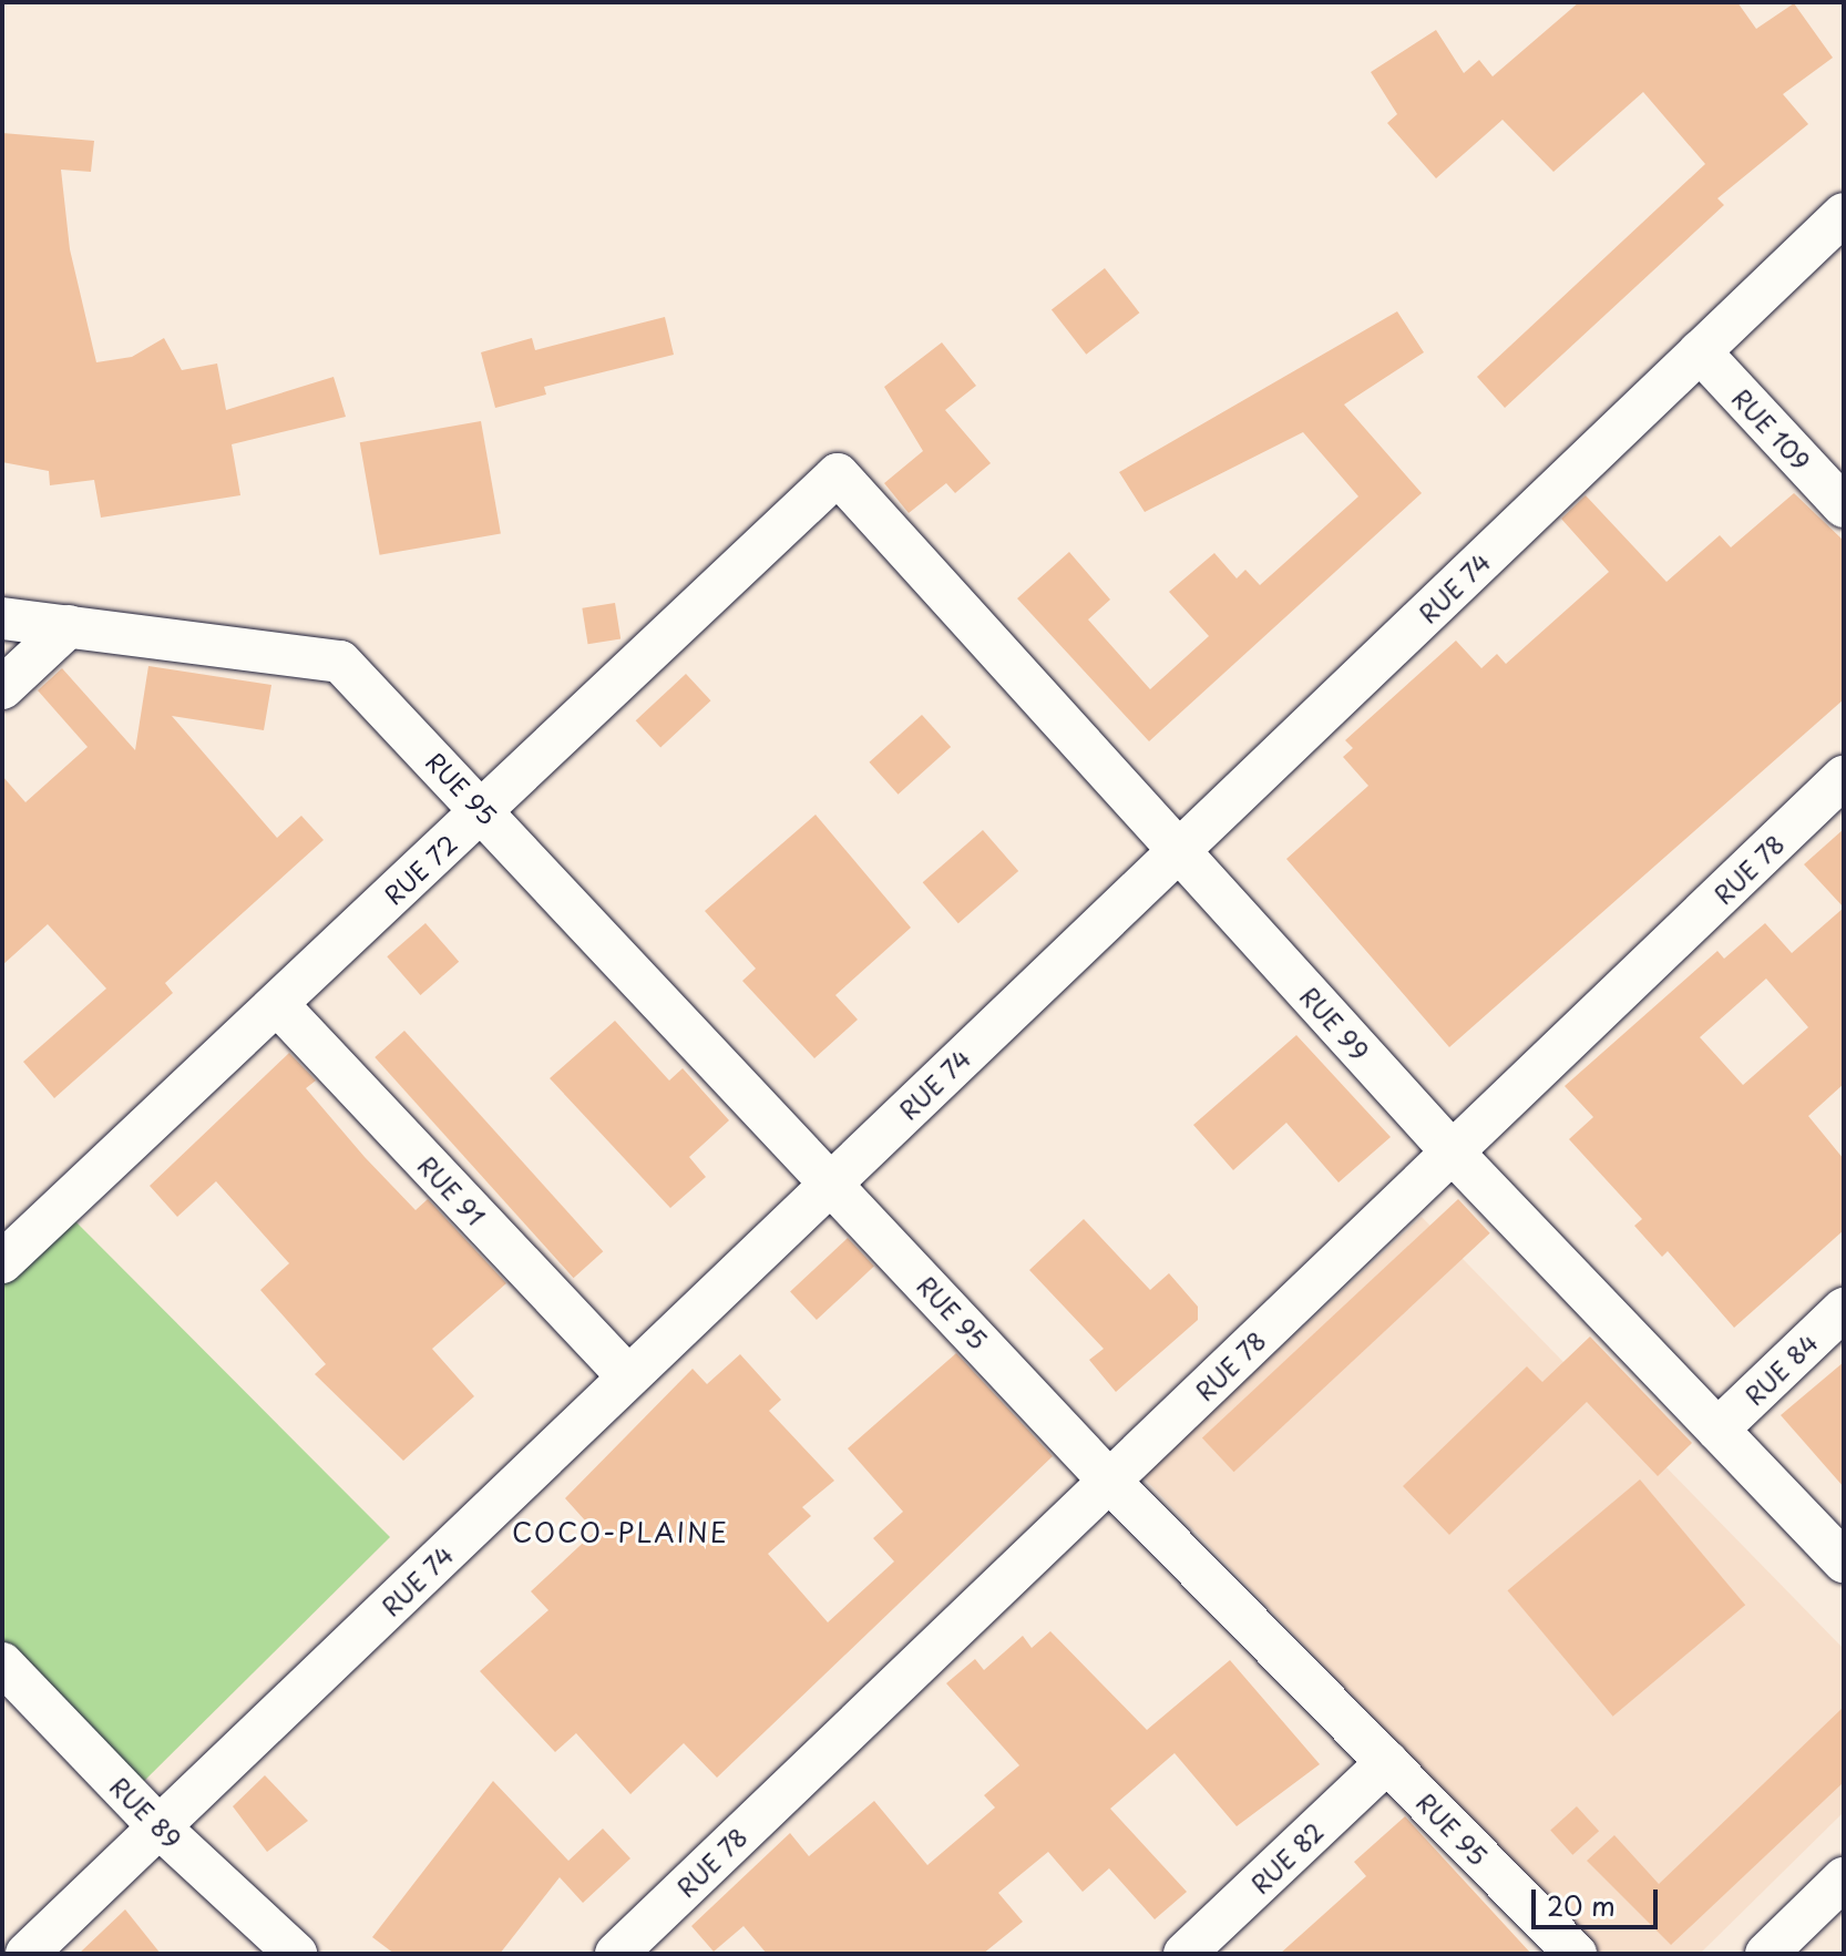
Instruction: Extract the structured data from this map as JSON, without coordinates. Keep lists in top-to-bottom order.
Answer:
{
  "streets": {
    "street": [
      "RUE 109",
      "RUE 74",
      "RUE 95",
      "RUE 72",
      "RUE 78",
      "RUE 99",
      "RUE 91",
      "RUE 84",
      "RUE 89",
      "RUE 82"
    ]
  },
  "crossings": [
    ["RUE 109", "RUE 74"],
    ["RUE 74", "RUE 95"],
    ["RUE 74", "RUE 99"],
    ["RUE 74", "RUE 91"],
    ["RUE 74", "RUE 89"],
    ["RUE 95", "RUE 72"],
    ["RUE 95", "RUE 78"],
    ["RUE 95", "RUE 82"],
    ["RUE 72", "RUE 99"],
    ["RUE 72", "RUE 91"],
    ["RUE 78", "RUE 99"],
    ["RUE 99", "RUE 84"]
  ],
  "districts": ["COCO-PLAINE"],
  "scale_bar": "20 m"
}
